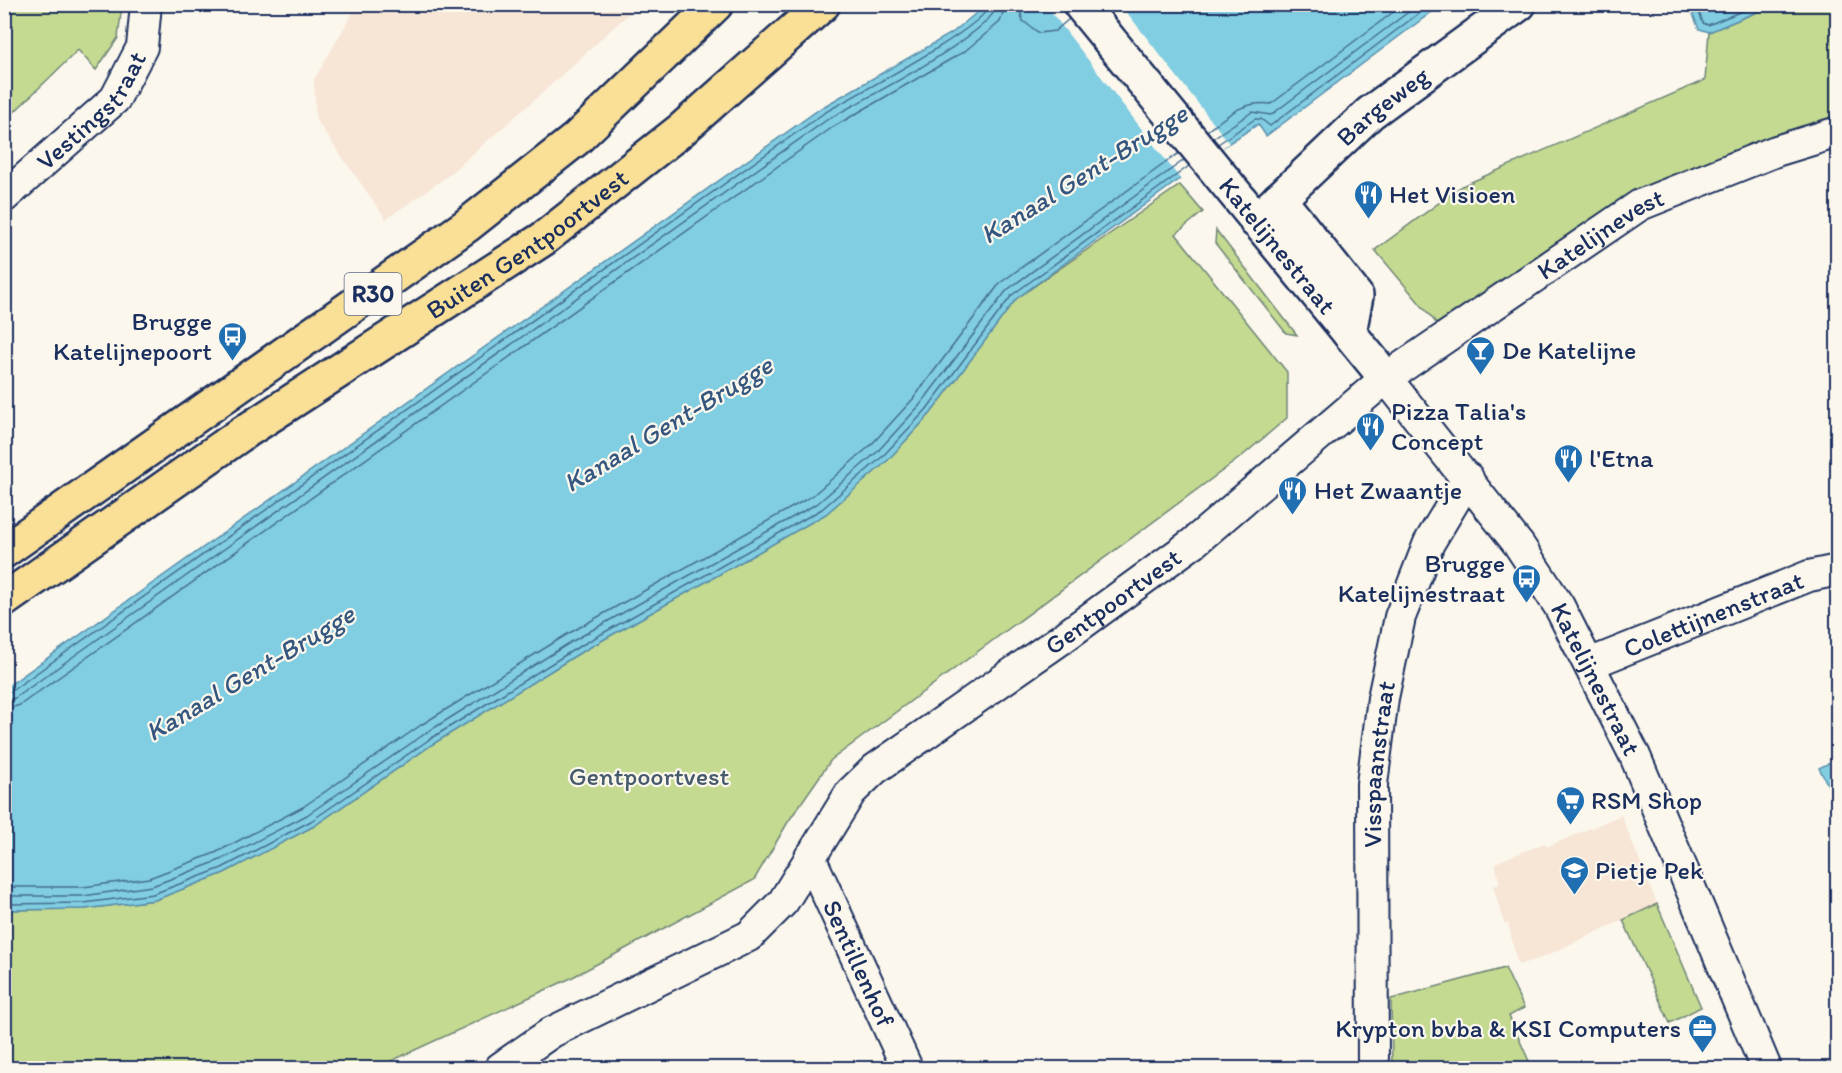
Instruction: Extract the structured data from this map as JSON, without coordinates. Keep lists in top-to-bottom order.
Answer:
{
  "streets": {
    "main road": ["Buiten Gentpoortvest", "R30"],
    "street": [
      "Vestingstraat",
      "Bargeweg",
      "Katelijnevest",
      "Katelijnestraat",
      "Gentpoortvest",
      "Colettijnenstraat",
      "Visspaanstraat",
      "Sentillenhof"
    ]
  },
  "crossings": [
    ["Bargeweg", "Katelijnestraat"],
    ["Katelijnevest", "Katelijnestraat"],
    ["Katelijnevest", "Gentpoortvest"],
    ["Katelijnestraat", "Gentpoortvest"],
    ["Katelijnestraat", "Colettijnenstraat"],
    ["Katelijnestraat", "Visspaanstraat"],
    ["Gentpoortvest", "Sentillenhof"]
  ],
  "water": ["Kanaal Gent-Brugge"],
  "parks": ["Gentpoortvest"],
  "places": {
    "restaurant": [
      "Het Visioen",
      "Pizza Talia's Concept",
      "l'Etna",
      "Het Zwaantje"
    ],
    "bus stop": ["Brugge Katelijnepoort", "Brugge Katelijnestraat"],
    "bar": ["De Katelijne"],
    "supermarket": ["RSM Shop"],
    "school or university": ["Pietje Pek"],
    "office": ["Krypton bvba & KSI Computers"]
  }
}
